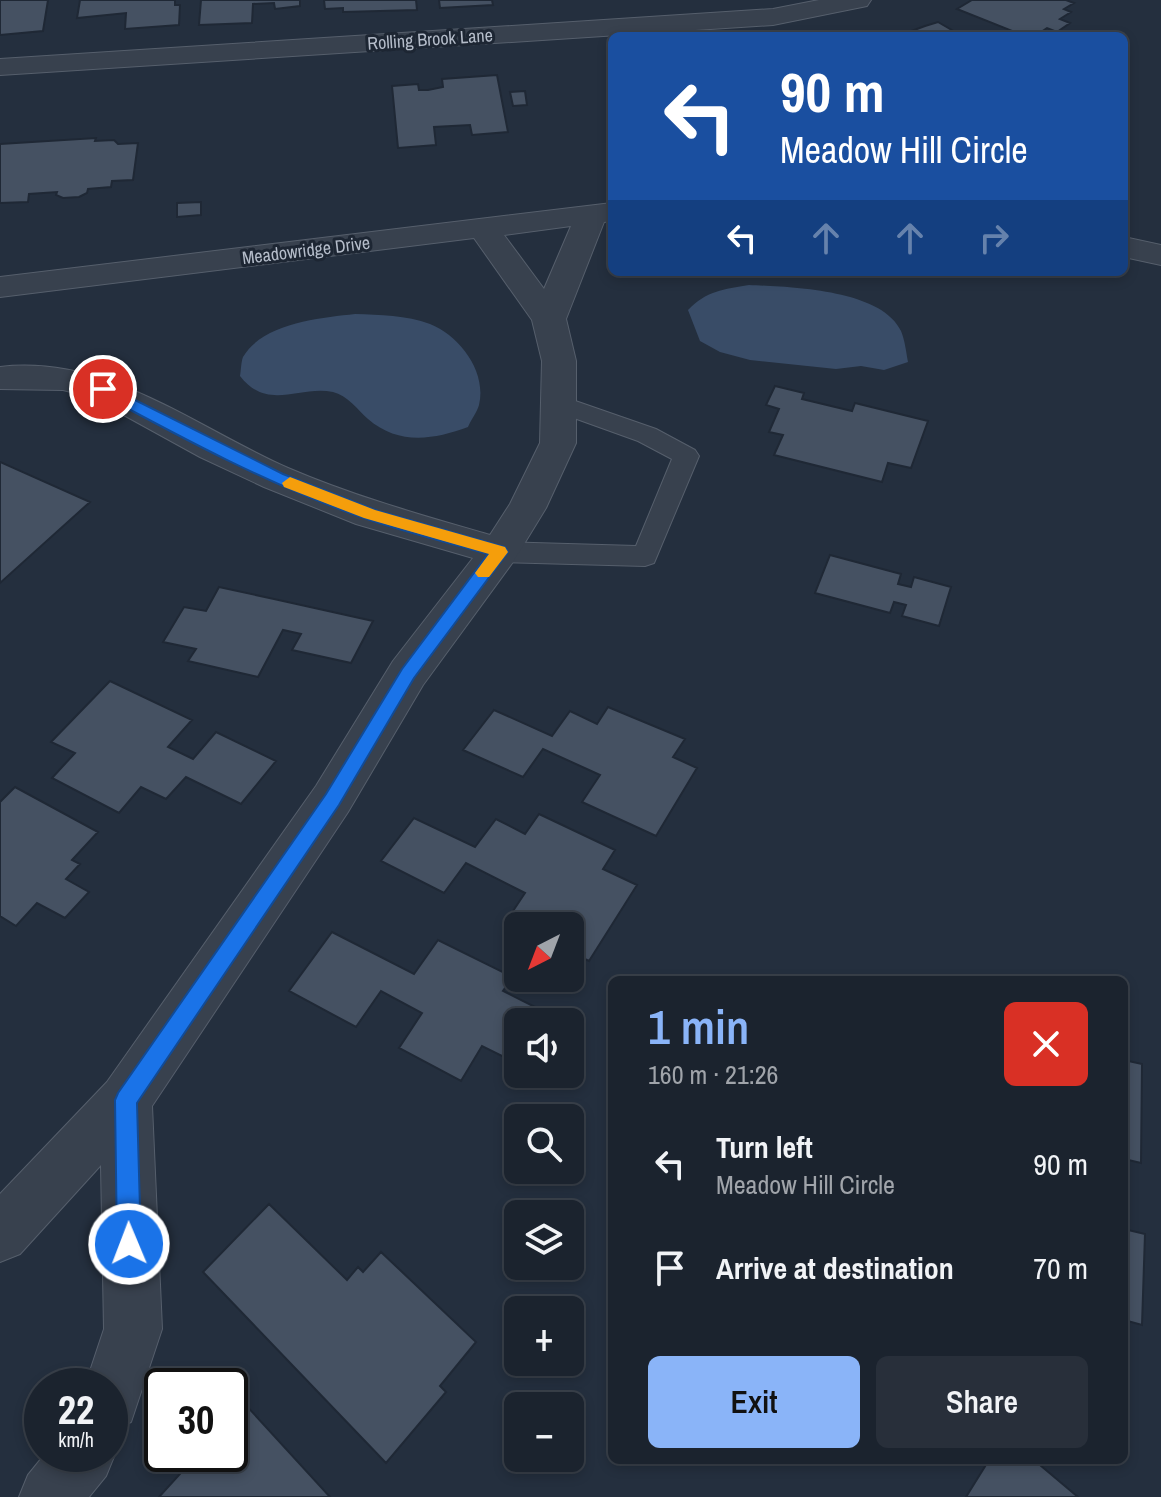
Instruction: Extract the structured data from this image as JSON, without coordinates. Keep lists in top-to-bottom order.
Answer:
{
  "streets": {
    "street": ["Rolling Brook Lane", "Meadowridge Drive"]
  },
  "north": "bottom left",
  "page": {
    "turn": ["90 m", "Meadow Hill Circle"],
    "map_buttons": ["+", "−"],
    "heading": ["1 min", "160 m · 21:26"],
    "list": [
      {
        "name": "Turn left",
        "note": "Meadow Hill Circle",
        "value": "90 m"
      },
      {
        "name": "Arrive at destination",
        "value": "70 m"
      }
    ],
    "buttons": ["Exit", "Share"],
    "speed": "22 km/h",
    "limit": "30"
  }
}
